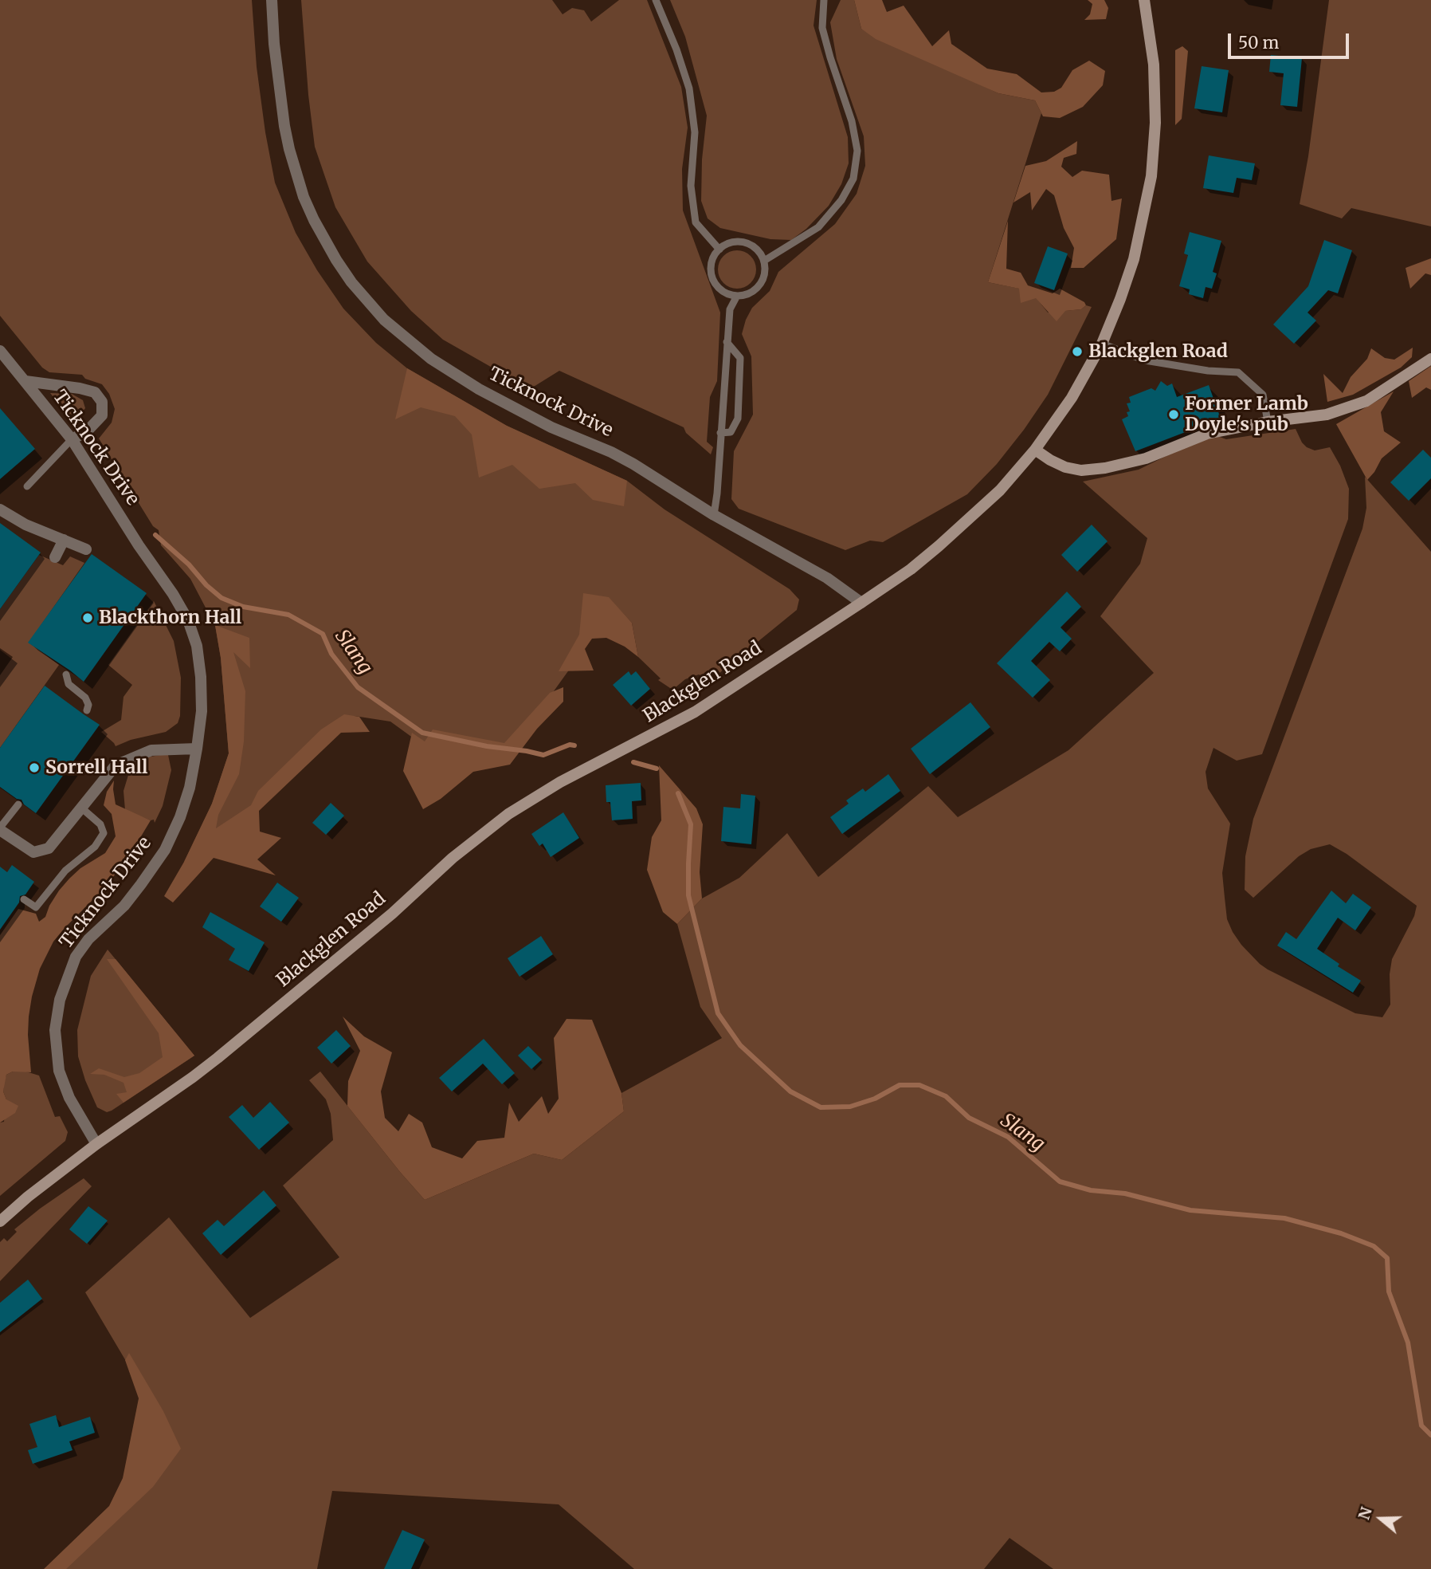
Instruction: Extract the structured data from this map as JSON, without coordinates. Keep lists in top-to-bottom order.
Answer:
{
  "streets": {
    "street": ["Ticknock Drive", "Blackglen Road"]
  },
  "crossings": [
    ["Ticknock Drive", "Blackglen Road"]
  ],
  "water": ["Slang"],
  "places": [
    "Blackglen Road",
    "Former Lamb Doyle's pub",
    "Blackthorn Hall",
    "Sorrell Hall"
  ],
  "scale_bar": "50 m",
  "north": "left"
}
